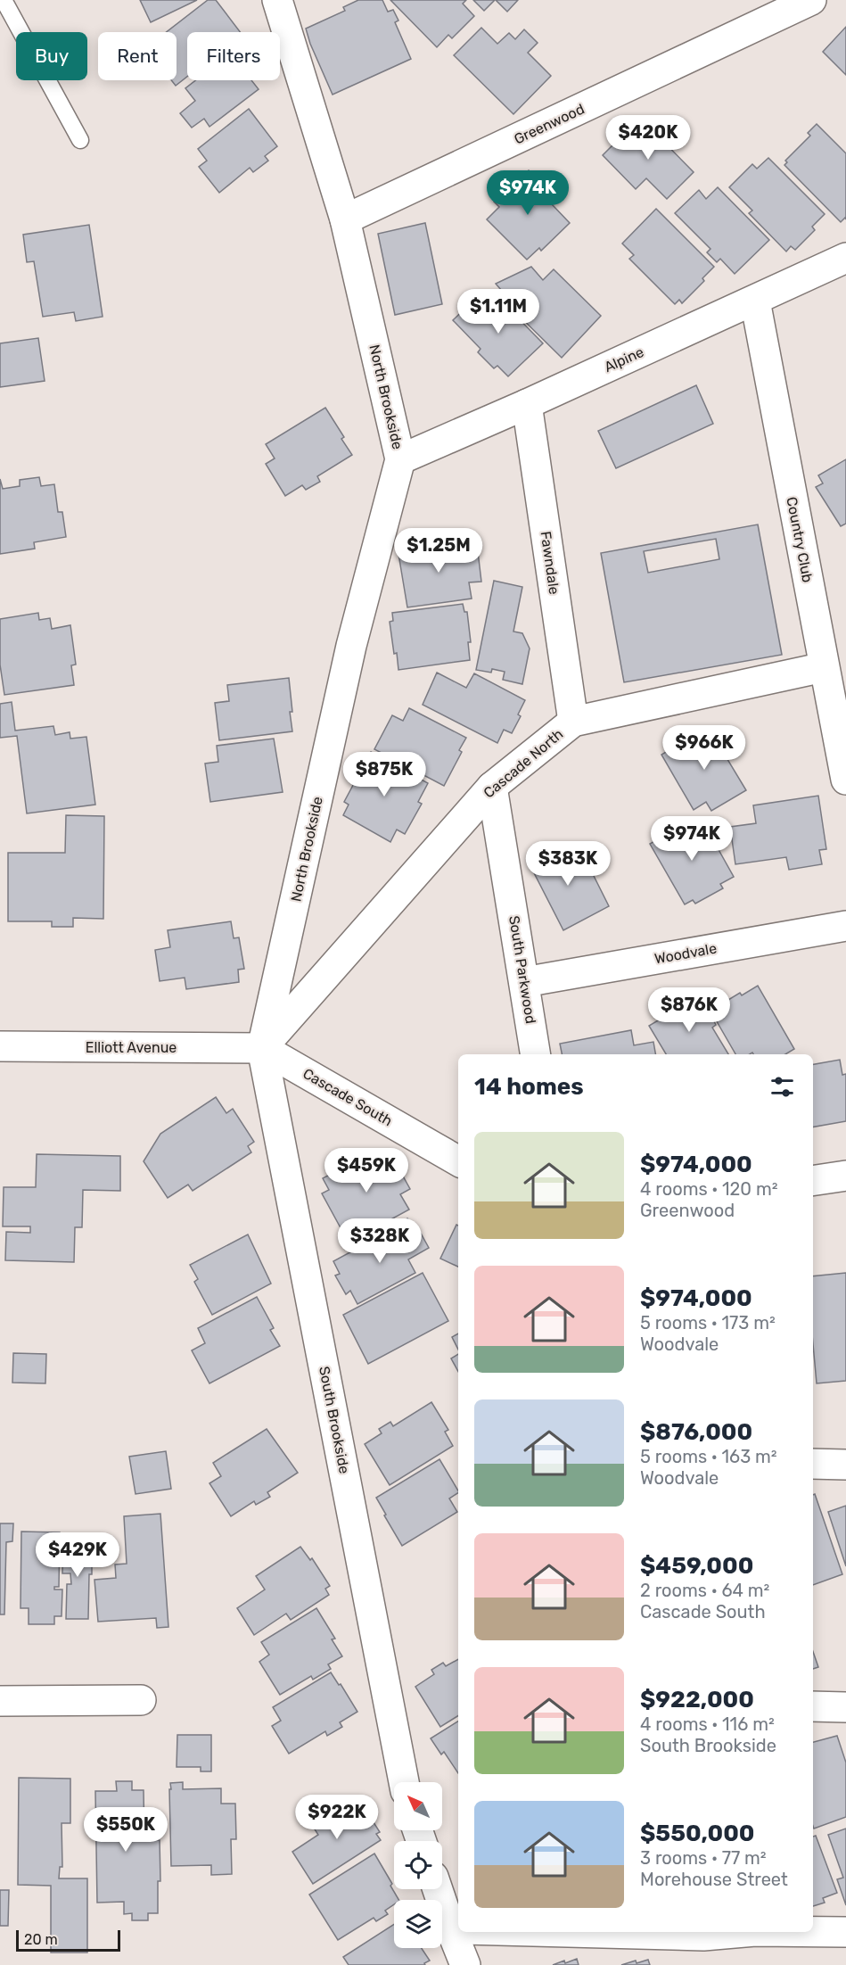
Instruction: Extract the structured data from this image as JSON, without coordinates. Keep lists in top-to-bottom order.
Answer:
{
  "streets": {
    "street": [
      "Greenwood",
      "Alpine",
      "North Brookside",
      "Country Club",
      "Fawndale",
      "Cascade North",
      "Woodvale",
      "South Parkwood",
      "Elliott Avenue",
      "Cascade South",
      "South Brookside"
    ]
  },
  "crossings": [
    ["Greenwood", "North Brookside"],
    ["Alpine", "North Brookside"],
    ["Alpine", "Country Club"],
    ["Alpine", "Fawndale"],
    ["North Brookside", "Cascade North"],
    ["North Brookside", "Elliott Avenue"],
    ["North Brookside", "Cascade South"],
    ["North Brookside", "South Brookside"],
    ["Country Club", "Cascade North"],
    ["Fawndale", "Cascade North"],
    ["Cascade North", "South Parkwood"],
    ["Cascade North", "Elliott Avenue"],
    ["Cascade North", "Cascade South"],
    ["Cascade North", "South Brookside"],
    ["Woodvale", "South Parkwood"],
    ["Elliott Avenue", "Cascade South"],
    ["Elliott Avenue", "South Brookside"],
    ["Cascade South", "South Brookside"]
  ],
  "scale_bar": "20 m",
  "north": "top left",
  "page": {
    "chip": ["Buy", "Rent", "Filters"],
    "price": [
      "$420K",
      "$974K",
      "$1.11M",
      "$1.25M",
      "$966K",
      "$875K",
      "$974K",
      "$383K",
      "$876K",
      "$459K",
      "$328K",
      "$429K",
      "$922K",
      "$550K"
    ],
    "heading": "14 homes",
    "list": [
      {
        "name": "$974,000",
        "note": "4 rooms · 120 m² · Greenwood"
      },
      {
        "name": "$974,000",
        "note": "5 rooms · 173 m² · Woodvale"
      },
      {
        "name": "$876,000",
        "note": "5 rooms · 163 m² · Woodvale"
      },
      {
        "name": "$459,000",
        "note": "2 rooms · 64 m² · Cascade South"
      },
      {
        "name": "$922,000",
        "note": "4 rooms · 116 m² · South Brookside"
      },
      {
        "name": "$550,000",
        "note": "3 rooms · 77 m² · Morehouse Street"
      }
    ],
    "scale": "20 m"
  }
}
